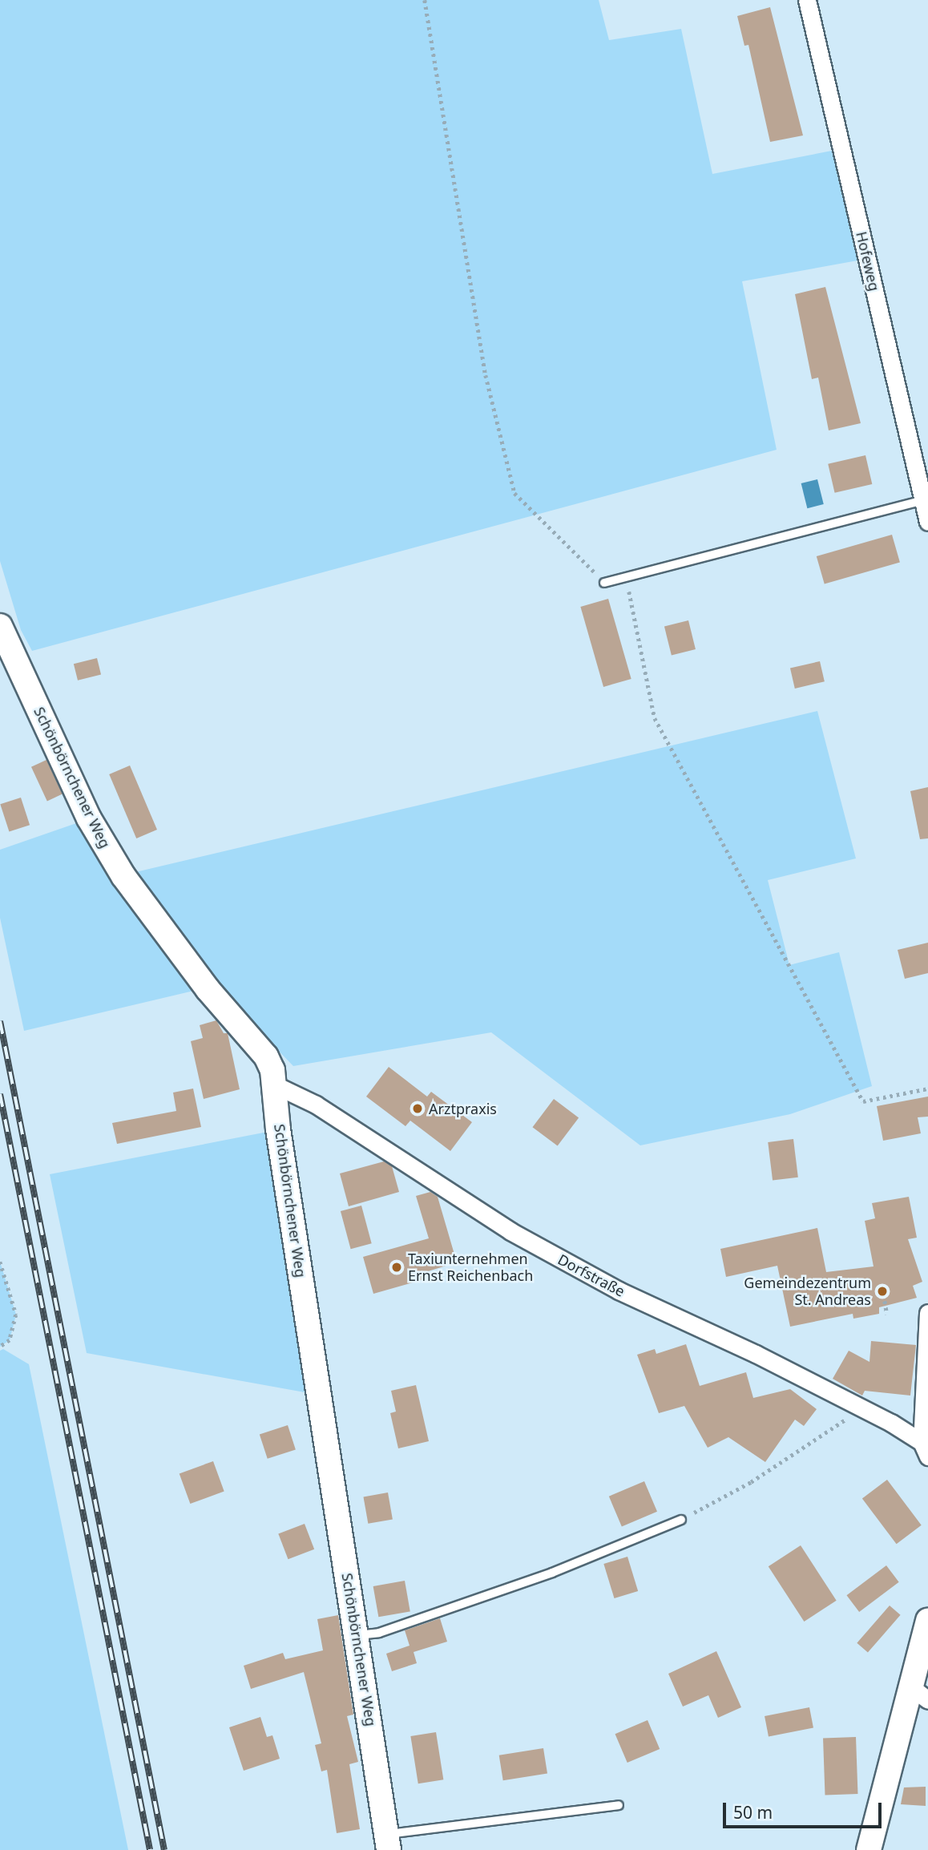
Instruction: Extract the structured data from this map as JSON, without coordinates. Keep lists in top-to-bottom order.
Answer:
{
  "streets": {
    "street": ["Hofeweg", "Schönbörnchener Weg", "Dorfstraße"]
  },
  "crossings": [
    ["Schönbörnchener Weg", "Dorfstraße"]
  ],
  "places": ["Arztpraxis", "Taxiunternehmen Ernst Reichenbach", "Gemeindezentrum St. Andreas"],
  "scale_bar": "50 m"
}
